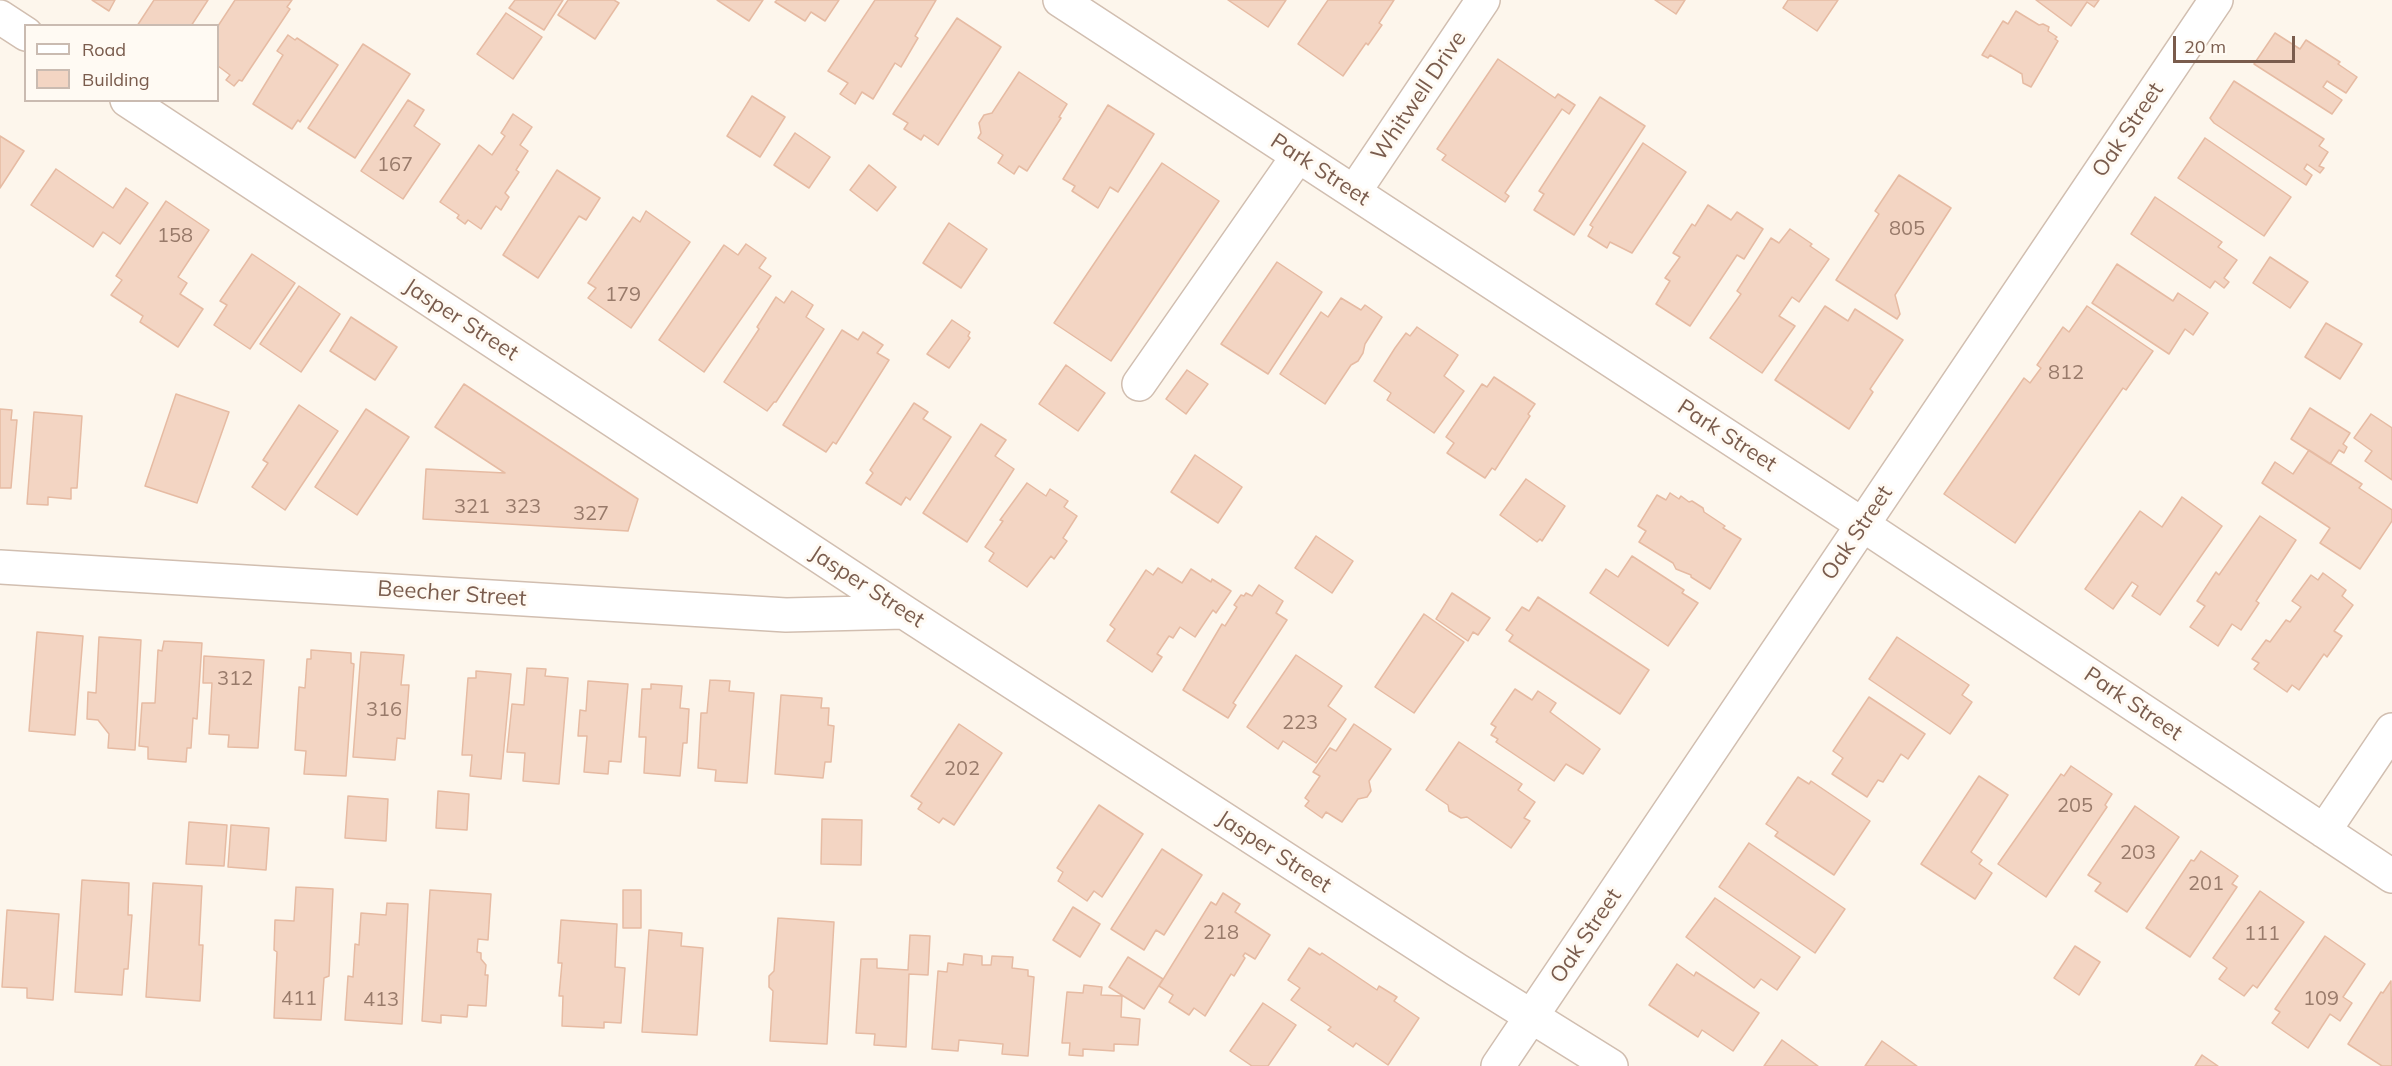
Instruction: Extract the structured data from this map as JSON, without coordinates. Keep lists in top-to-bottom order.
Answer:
{
  "streets": {
    "street": [
      "Whitwell Drive",
      "Oak Street",
      "Park Street",
      "Jasper Street",
      "Beecher Street"
    ]
  },
  "crossings": [
    ["Whitwell Drive", "Park Street"],
    ["Oak Street", "Park Street"],
    ["Oak Street", "Jasper Street"],
    ["Jasper Street", "Beecher Street"]
  ],
  "house_numbers": [
    "167",
    "805",
    "158",
    "179",
    "812",
    "321",
    "323",
    "327",
    "312",
    "316",
    "223",
    "202",
    "205",
    "203",
    "201",
    "218",
    "111",
    "411",
    "109",
    "413"
  ],
  "legend": ["Road", "Building"],
  "scale_bar": "20 m"
}
